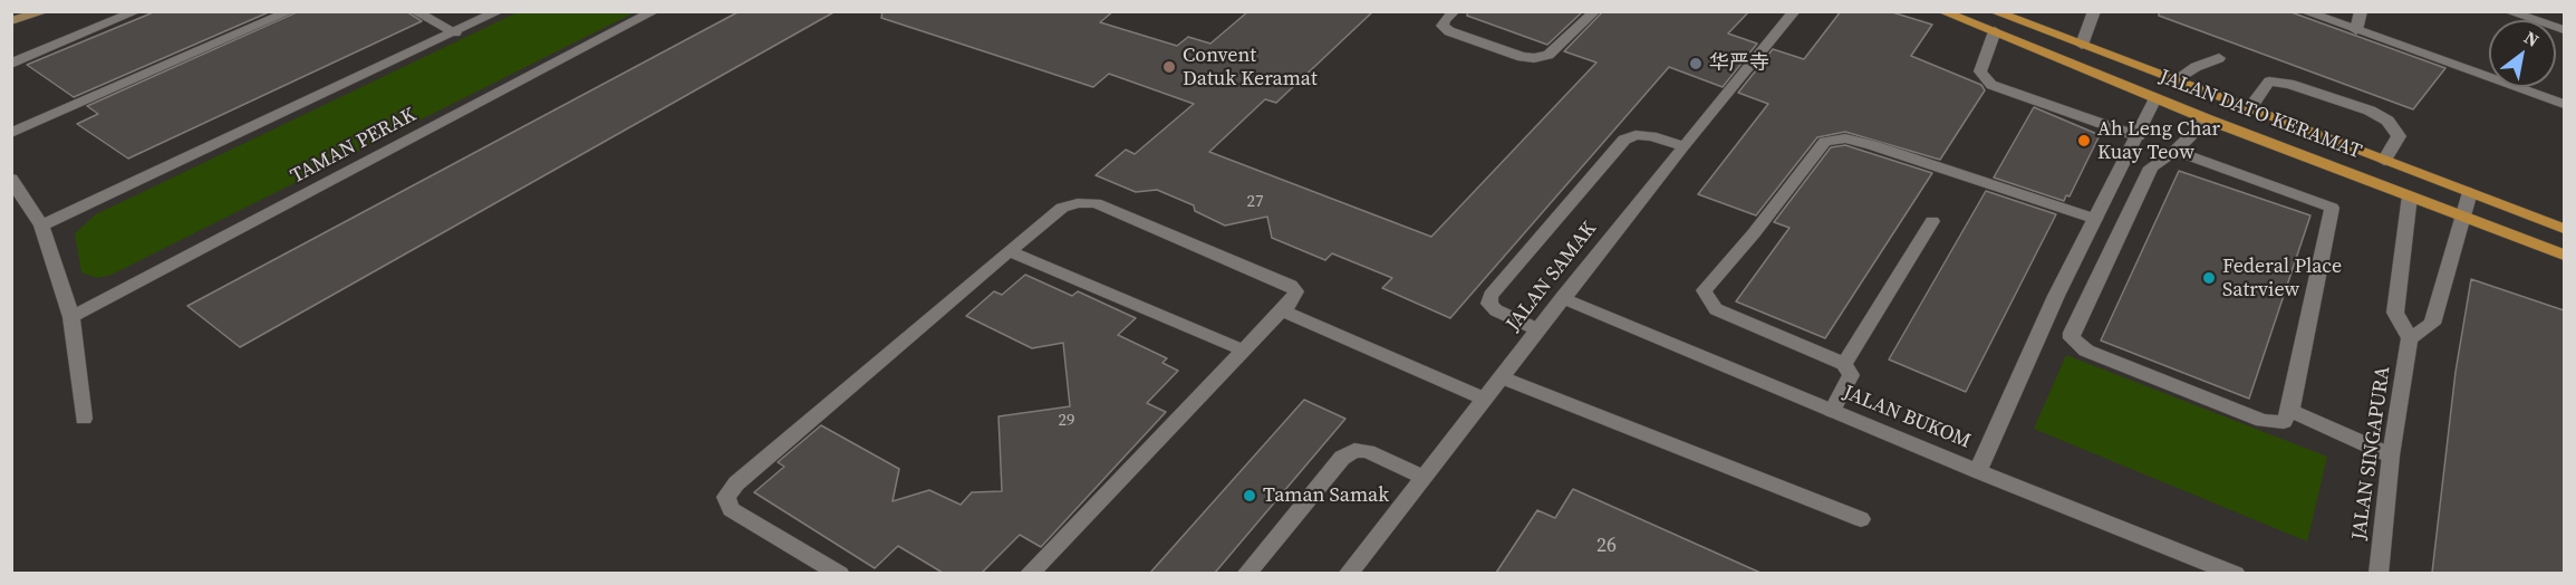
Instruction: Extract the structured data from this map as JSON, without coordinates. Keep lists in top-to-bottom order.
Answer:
{
  "streets": {
    "main road": ["JALAN DATO KERAMAT"],
    "street": [
      "TAMAN PERAK",
      "JALAN SAMAK",
      "JALAN BUKOM",
      "JALAN SINGAPURA"
    ]
  },
  "crossings": [
    ["JALAN SAMAK", "JALAN BUKOM"]
  ],
  "places": [
    "华严寺",
    "Convent Datuk Keramat",
    "Ah Leng Char Kuay Teow",
    "Federal Place Satrview",
    "Taman Samak"
  ],
  "house_numbers": ["27", "29", "26"],
  "north": "top right"
}
